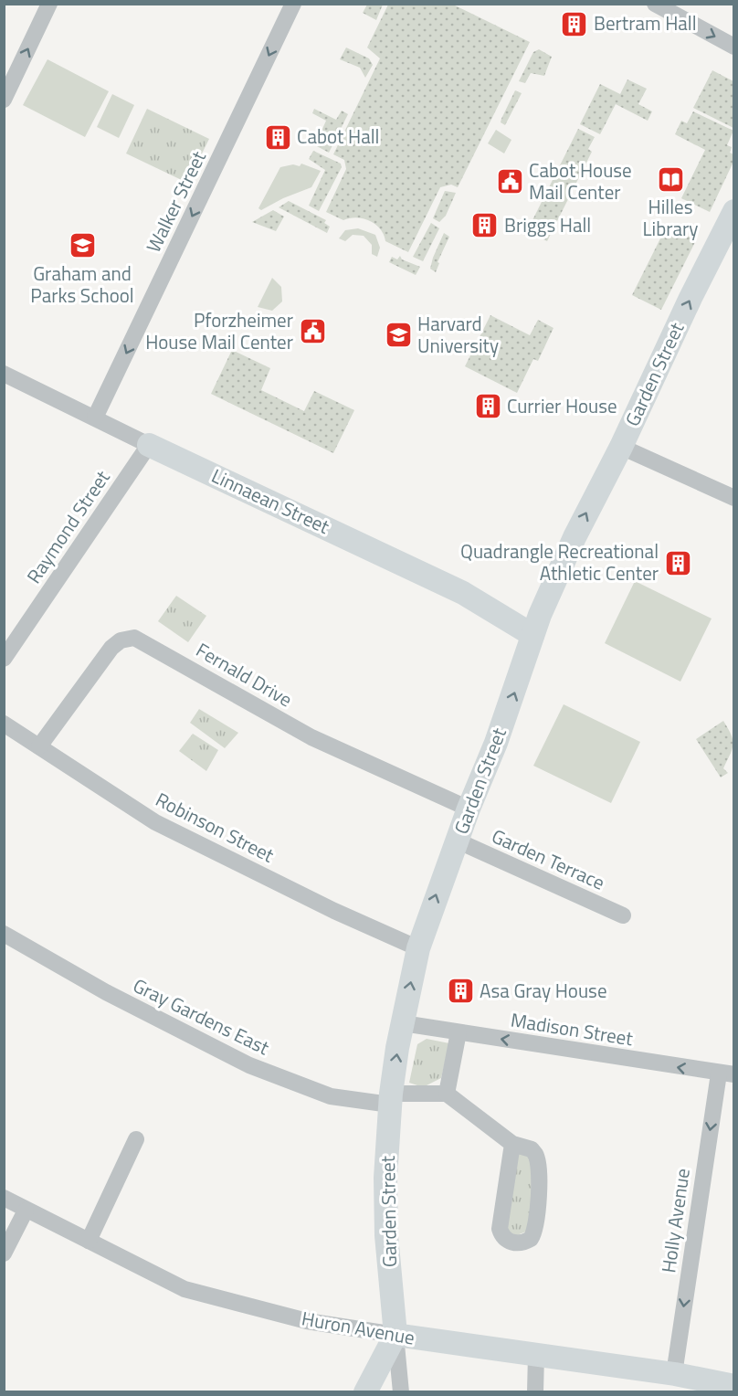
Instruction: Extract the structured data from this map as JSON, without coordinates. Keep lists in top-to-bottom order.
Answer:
{
  "streets": {
    "street": [
      "Walker Street",
      "Garden Street",
      "Linnaean Street",
      "Raymond Street",
      "Fernald Drive",
      "Robinson Street",
      "Garden Terrace",
      "Gray Gardens East",
      "Madison Street",
      "Holly Avenue",
      "Huron Avenue"
    ]
  },
  "crossings": [
    ["Walker Street", "Linnaean Street"],
    ["Garden Street", "Linnaean Street"],
    ["Garden Street", "Fernald Drive"],
    ["Garden Street", "Robinson Street"],
    ["Garden Street", "Garden Terrace"],
    ["Garden Street", "Gray Gardens East"],
    ["Garden Street", "Madison Street"],
    ["Garden Street", "Huron Avenue"],
    ["Linnaean Street", "Raymond Street"],
    ["Fernald Drive", "Robinson Street"],
    ["Madison Street", "Holly Avenue"],
    ["Holly Avenue", "Huron Avenue"]
  ],
  "one_way": [
    "Walker Street",
    "Garden Street",
    "Madison Street",
    "Holly Avenue"
  ],
  "places": {
    "building": [
      "Bertram Hall",
      "Cabot Hall",
      "Briggs Hall",
      "Currier House",
      "Quadrangle Recreational Athletic Center",
      "Asa Gray House"
    ],
    "library": ["Hilles Library"],
    "public building": ["Cabot House Mail Center", "Pforzheimer House Mail Center"],
    "school or university": ["Graham and Parks School", "Harvard University"]
  }
}
